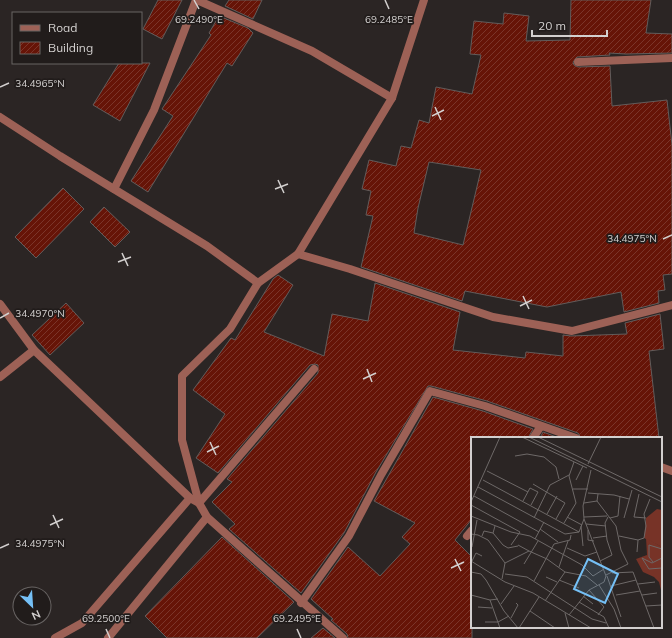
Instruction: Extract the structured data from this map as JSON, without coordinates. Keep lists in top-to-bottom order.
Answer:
{
  "legend": ["Road", "Building"],
  "scale_bar": "20 m",
  "north": "bottom right",
  "coordinates": [
    "69.2490°E",
    "69.2485°E",
    "34.4965°N",
    "34.4975°N",
    "34.4970°N",
    "69.2495°E",
    "69.2500°E"
  ]
}
